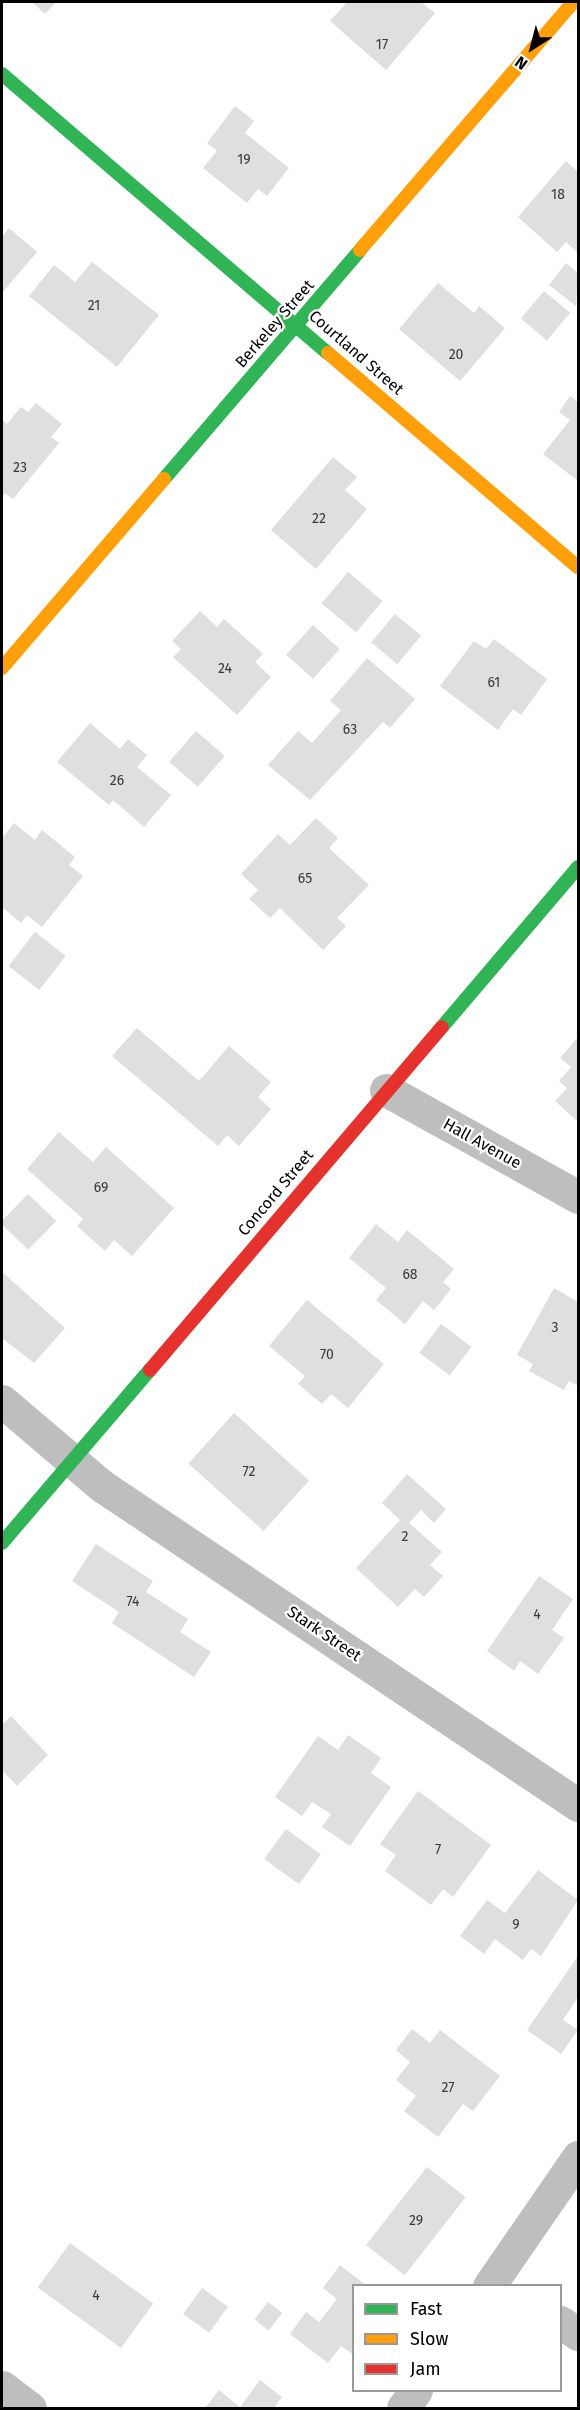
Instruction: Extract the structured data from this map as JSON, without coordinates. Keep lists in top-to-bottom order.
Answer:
{
  "streets": {
    "street": [
      "Berkeley Street",
      "Courtland Street",
      "Hall Avenue",
      "Concord Street",
      "Stark Street"
    ]
  },
  "crossings": [
    ["Berkeley Street", "Courtland Street"],
    ["Hall Avenue", "Concord Street"],
    ["Concord Street", "Stark Street"]
  ],
  "house_numbers": [
    "17",
    "19",
    "18",
    "21",
    "20",
    "23",
    "22",
    "24",
    "61",
    "63",
    "26",
    "65",
    "69",
    "68",
    "3",
    "70",
    "72",
    "2",
    "74",
    "4",
    "7",
    "9",
    "27",
    "29",
    "4"
  ],
  "legend": ["Fast", "Slow", "Jam"],
  "north": "bottom left"
}
